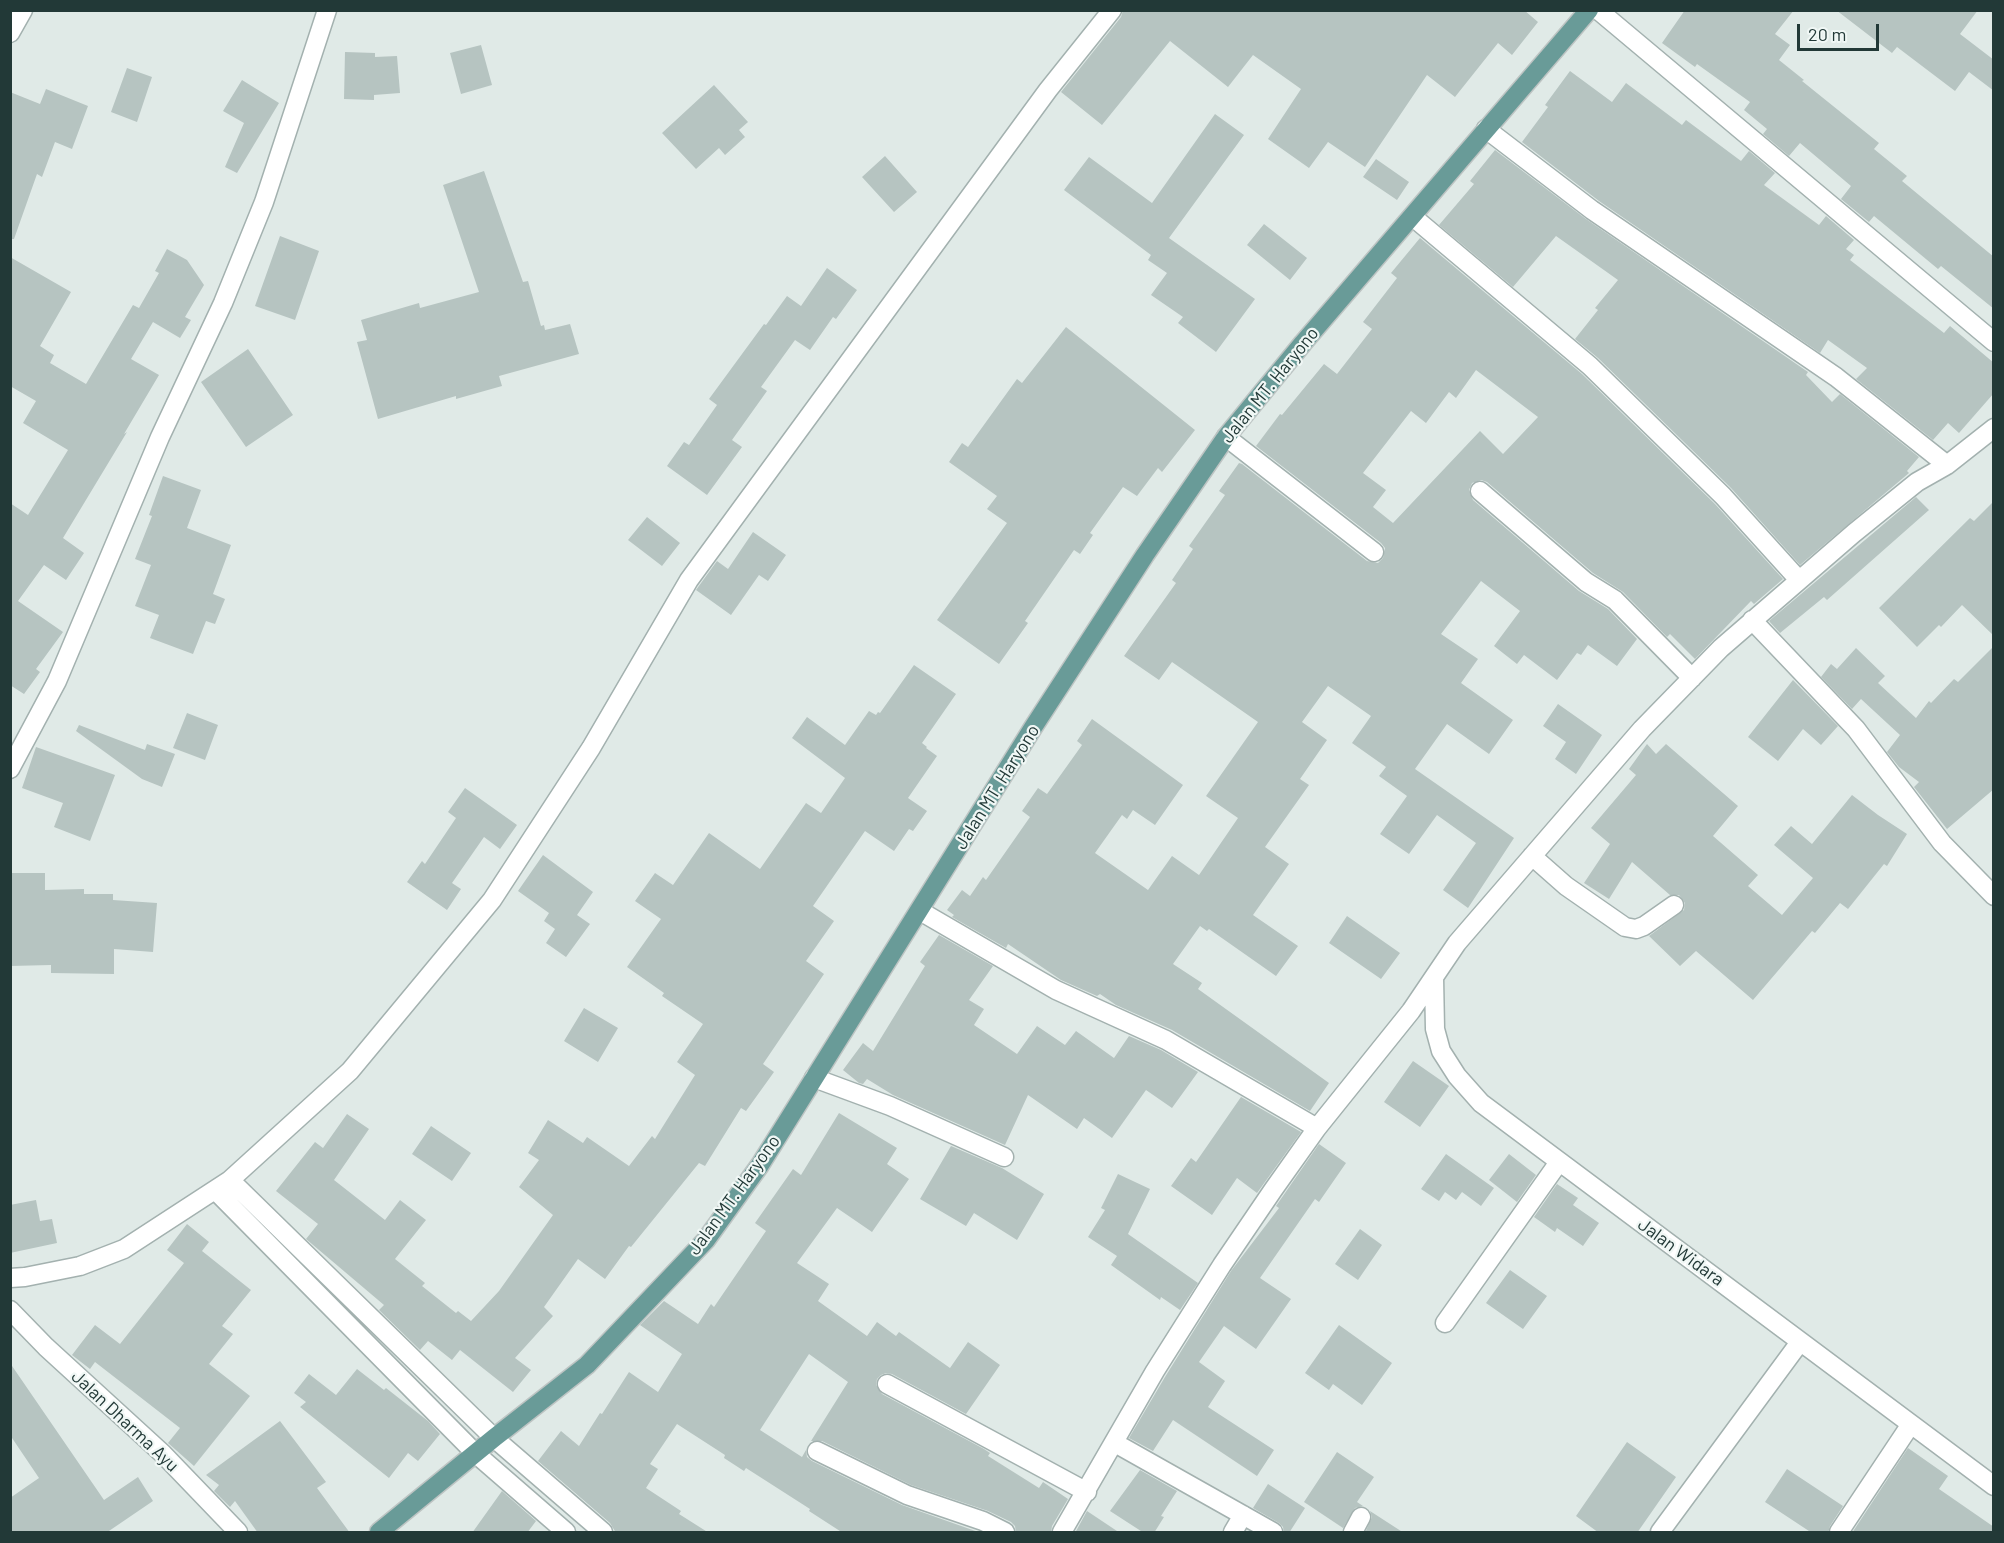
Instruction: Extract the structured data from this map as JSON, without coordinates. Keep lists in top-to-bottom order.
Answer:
{
  "streets": {
    "main road": ["Jalan MT. Haryono"],
    "street": ["Jalan Widara", "Jalan Dharma Ayu"]
  },
  "scale_bar": "20 m"
}
